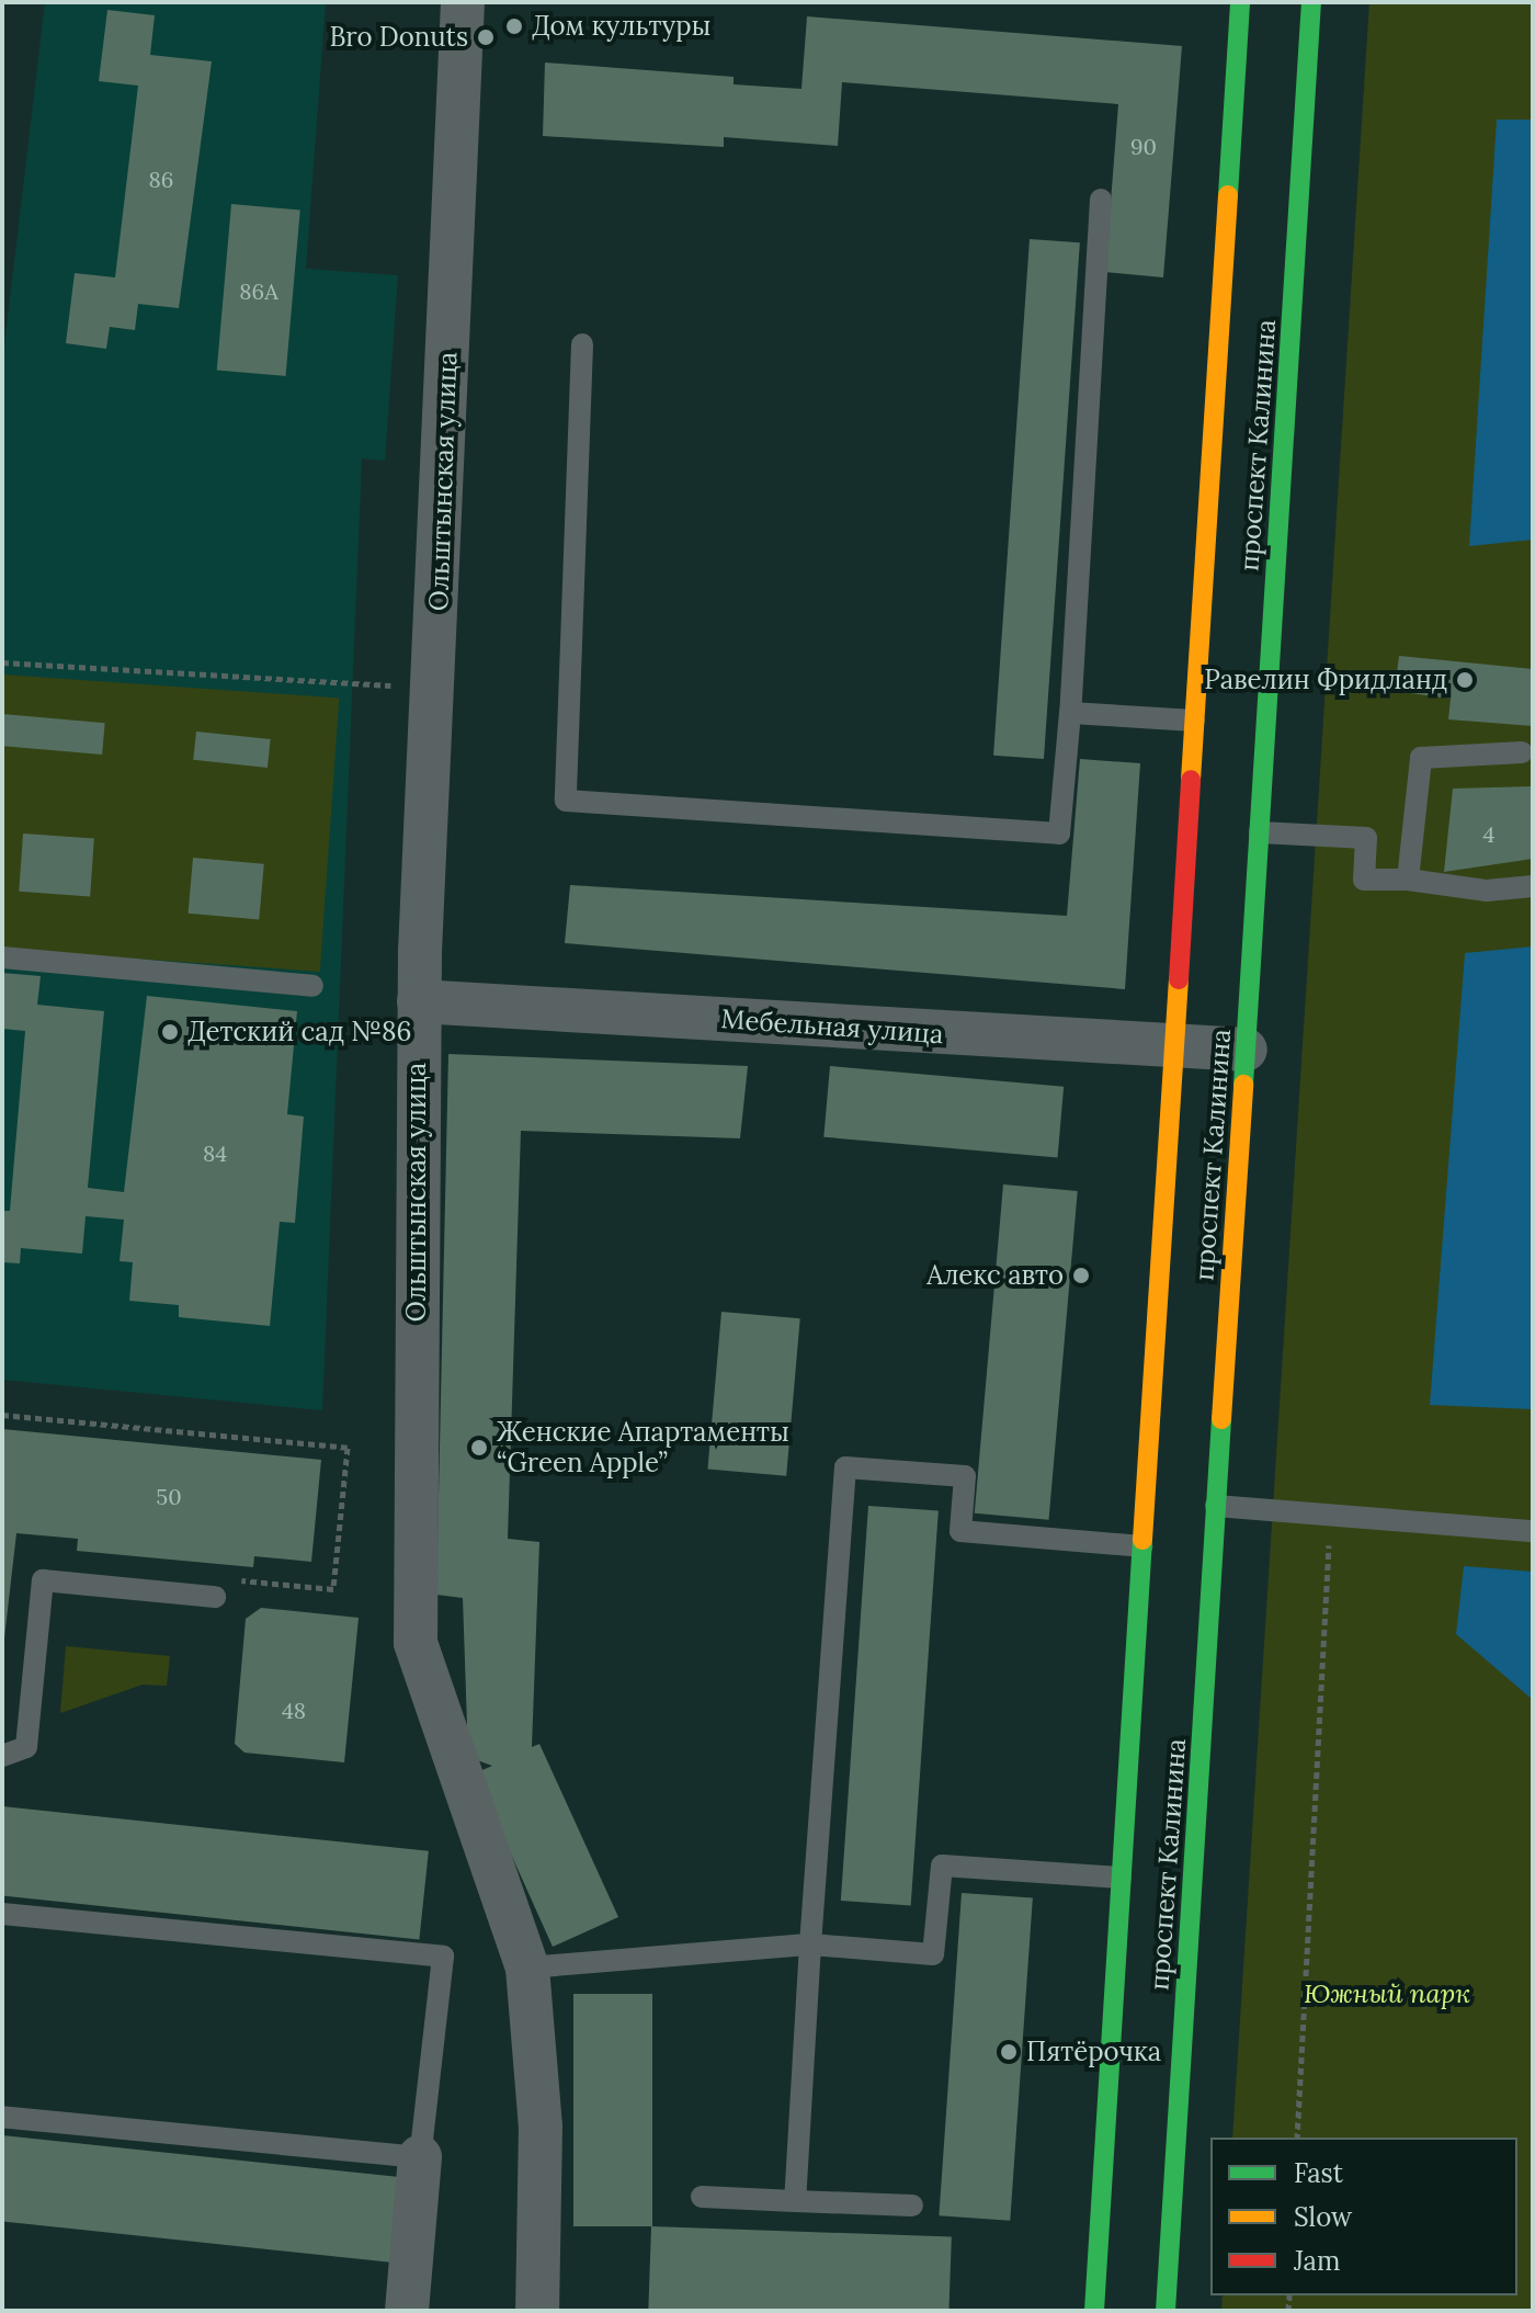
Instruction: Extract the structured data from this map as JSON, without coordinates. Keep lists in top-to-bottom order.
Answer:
{
  "streets": {
    "main road": ["проспект Калинина"],
    "street": ["Ольштынская улица", "Мебельная улица"]
  },
  "crossings": [
    ["проспект Калинина", "Мебельная улица"],
    ["Ольштынская улица", "Мебельная улица"]
  ],
  "parks": ["Южный парк"],
  "places": [
    "Дом культуры",
    "Bro Donuts",
    "Равелин Фридланд",
    "Детский сад №86",
    "Алекс авто",
    "Женские Апартаменты “Green Apple”",
    "Пятёрочка"
  ],
  "house_numbers": [
    "90",
    "86",
    "86А",
    "4",
    "84",
    "50",
    "48"
  ],
  "legend": ["Fast", "Slow", "Jam"]
}
